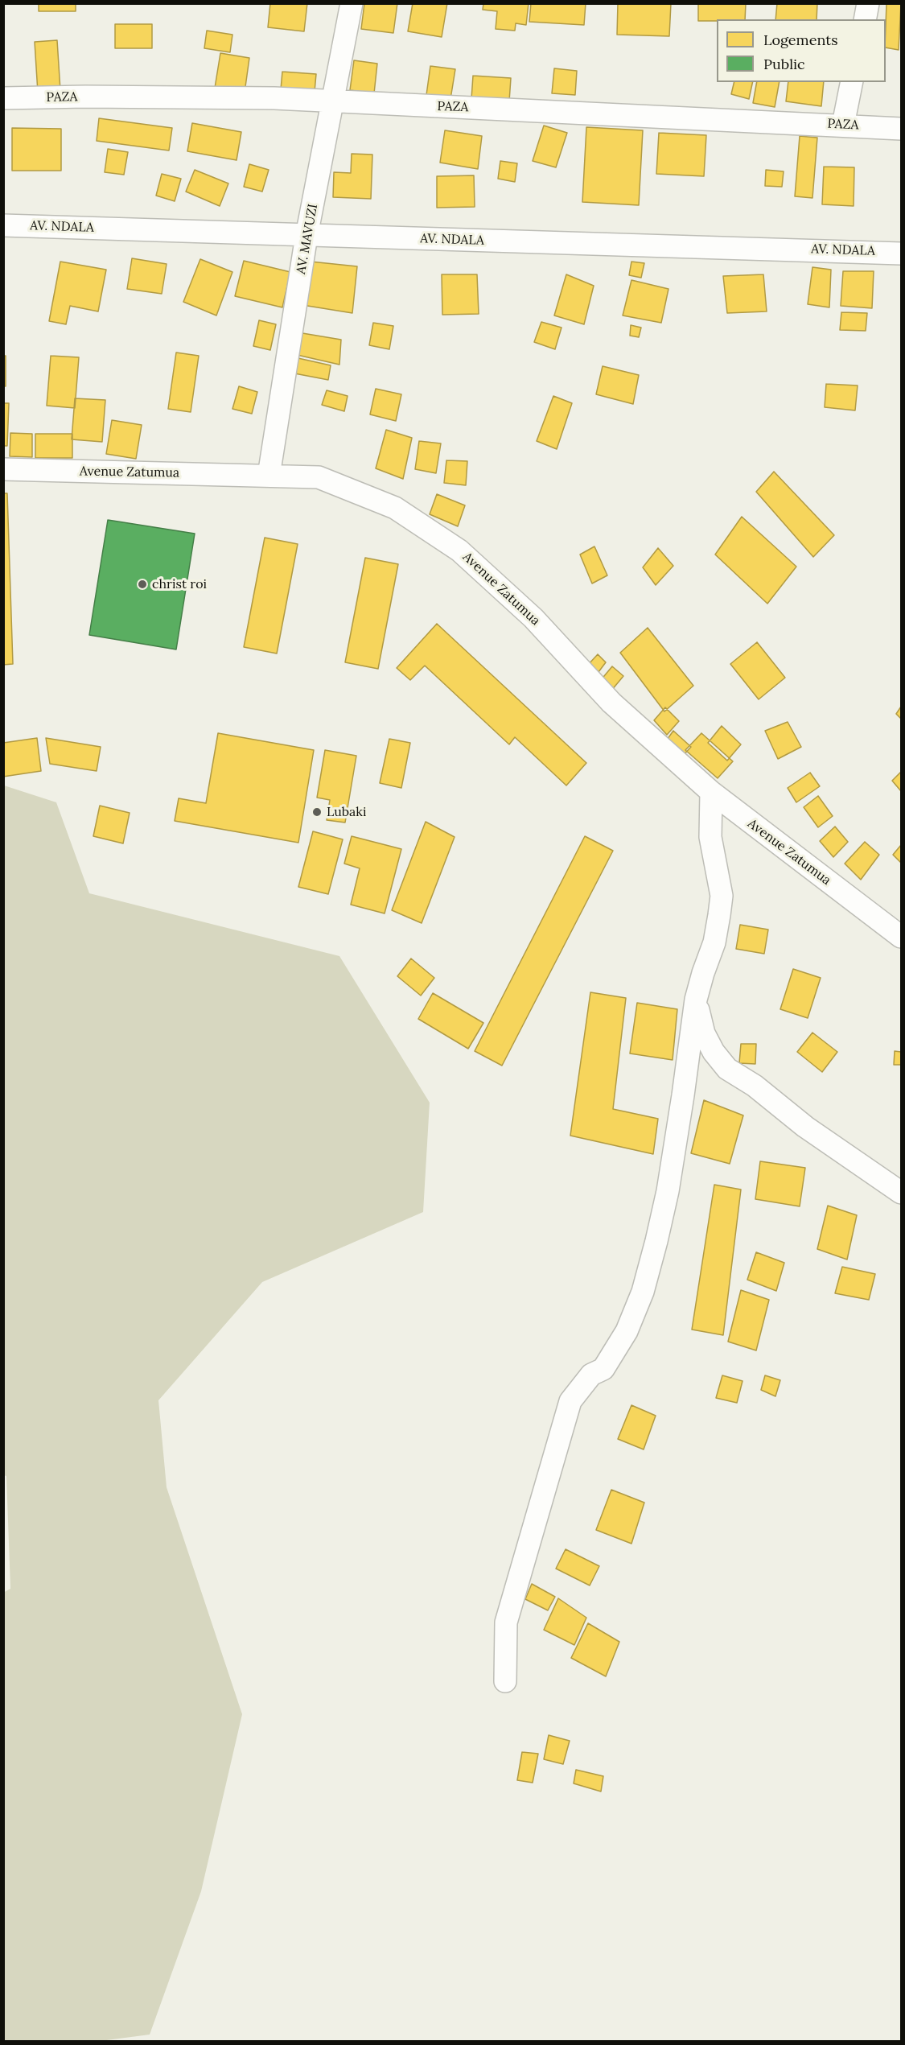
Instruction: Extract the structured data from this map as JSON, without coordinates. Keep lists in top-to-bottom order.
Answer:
{
  "streets": {
    "street": [
      "PAZA",
      "AV. NDALA",
      "AV. MAVUZI",
      "Avenue Zatumua"
    ]
  },
  "crossings": [
    ["PAZA", "AV. MAVUZI"],
    ["AV. NDALA", "AV. MAVUZI"],
    ["AV. MAVUZI", "Avenue Zatumua"]
  ],
  "places": ["christ roi", "Lubaki"],
  "legend": ["Logements", "Public"]
}
